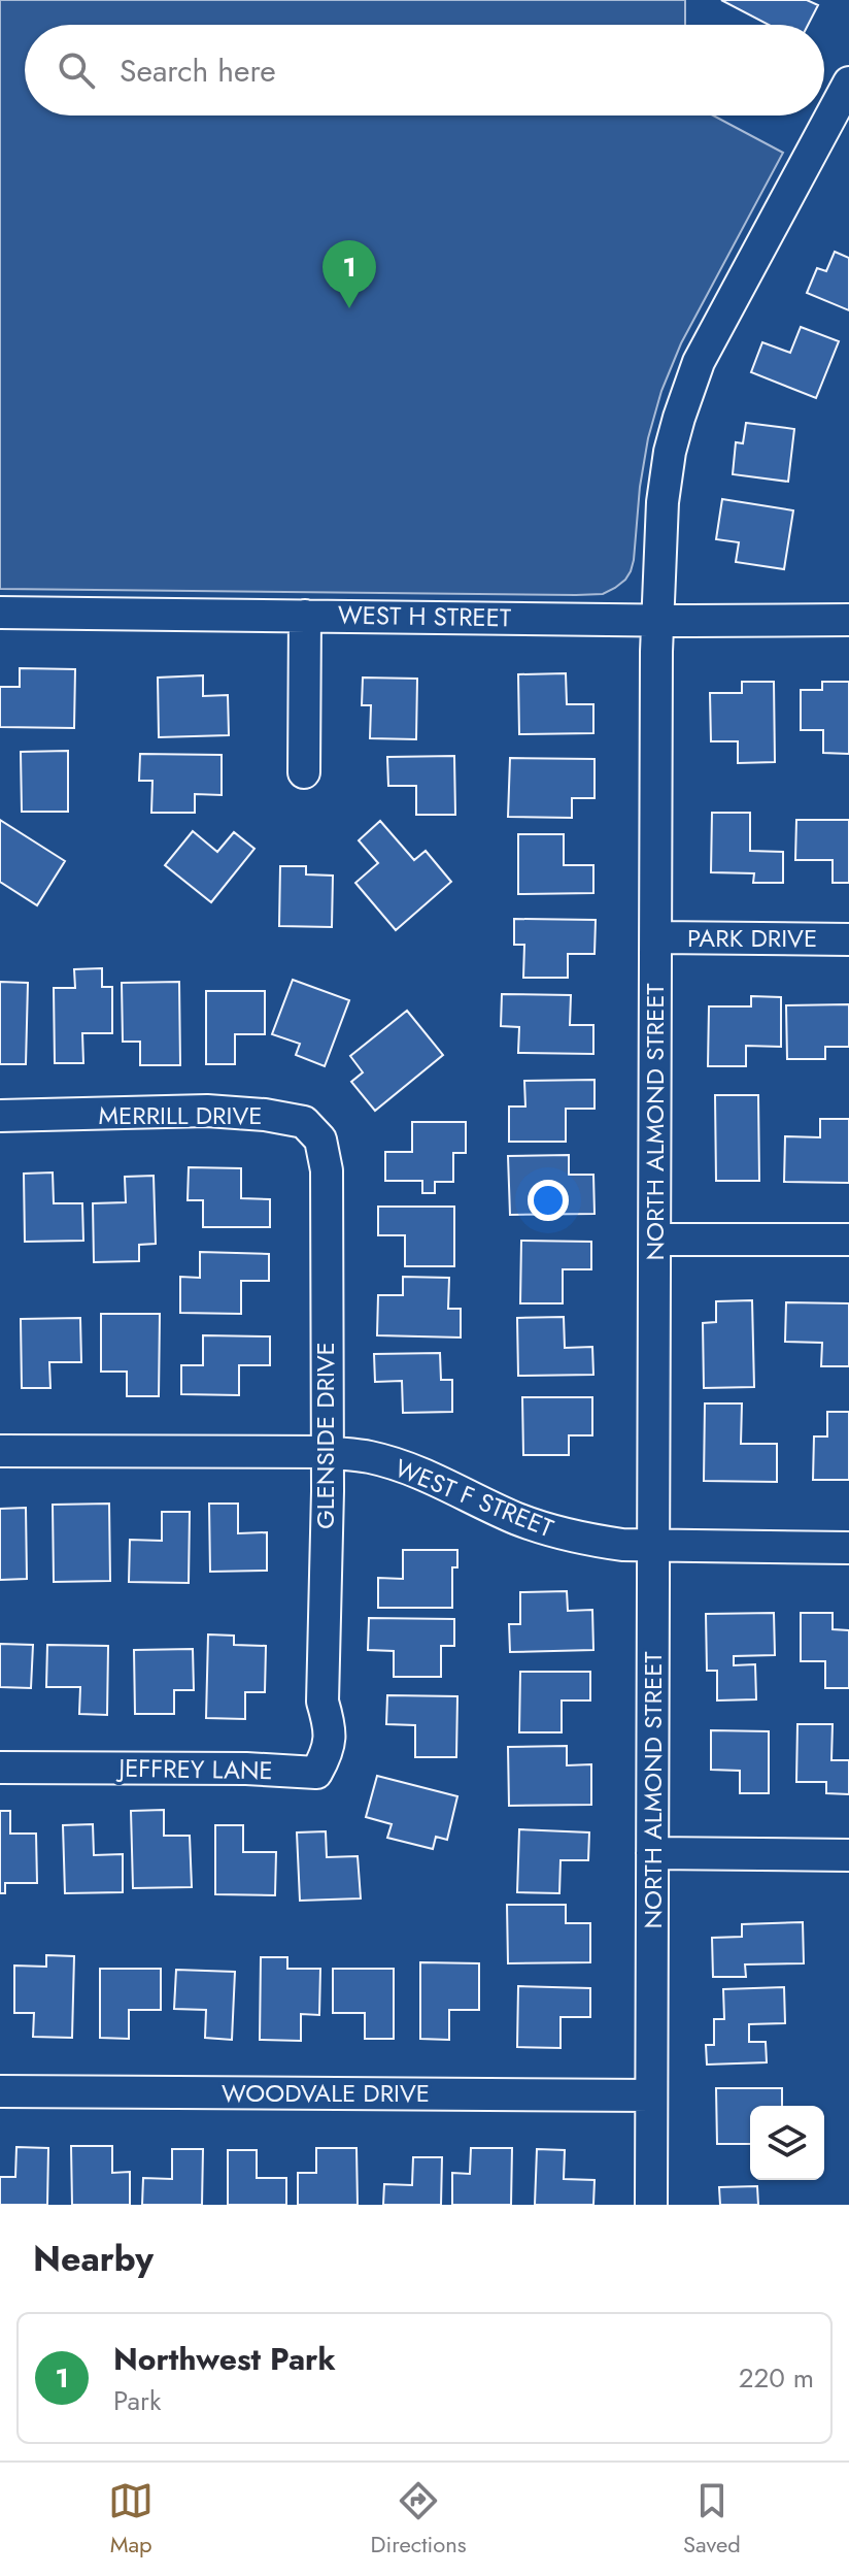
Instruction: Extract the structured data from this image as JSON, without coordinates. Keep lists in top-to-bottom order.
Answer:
{
  "streets": {
    "street": [
      "WEST H STREET",
      "PARK DRIVE",
      "MERRILL DRIVE",
      "NORTH ALMOND STREET",
      "GLENSIDE DRIVE",
      "WEST F STREET",
      "JEFFREY LANE",
      "WOODVALE DRIVE"
    ]
  },
  "crossings": [
    ["WEST H STREET", "NORTH ALMOND STREET"],
    ["PARK DRIVE", "NORTH ALMOND STREET"],
    ["MERRILL DRIVE", "GLENSIDE DRIVE"],
    ["NORTH ALMOND STREET", "WEST F STREET"],
    ["NORTH ALMOND STREET", "WOODVALE DRIVE"],
    ["GLENSIDE DRIVE", "WEST F STREET"],
    ["GLENSIDE DRIVE", "JEFFREY LANE"]
  ],
  "page": {
    "search": "Search here",
    "pins": "1",
    "heading": "Nearby",
    "list": [
      {
        "mark": "1",
        "name": "Northwest Park",
        "note": "Park",
        "value": "220 m"
      }
    ],
    "nav": ["Map", "Directions", "Saved"]
  }
}
